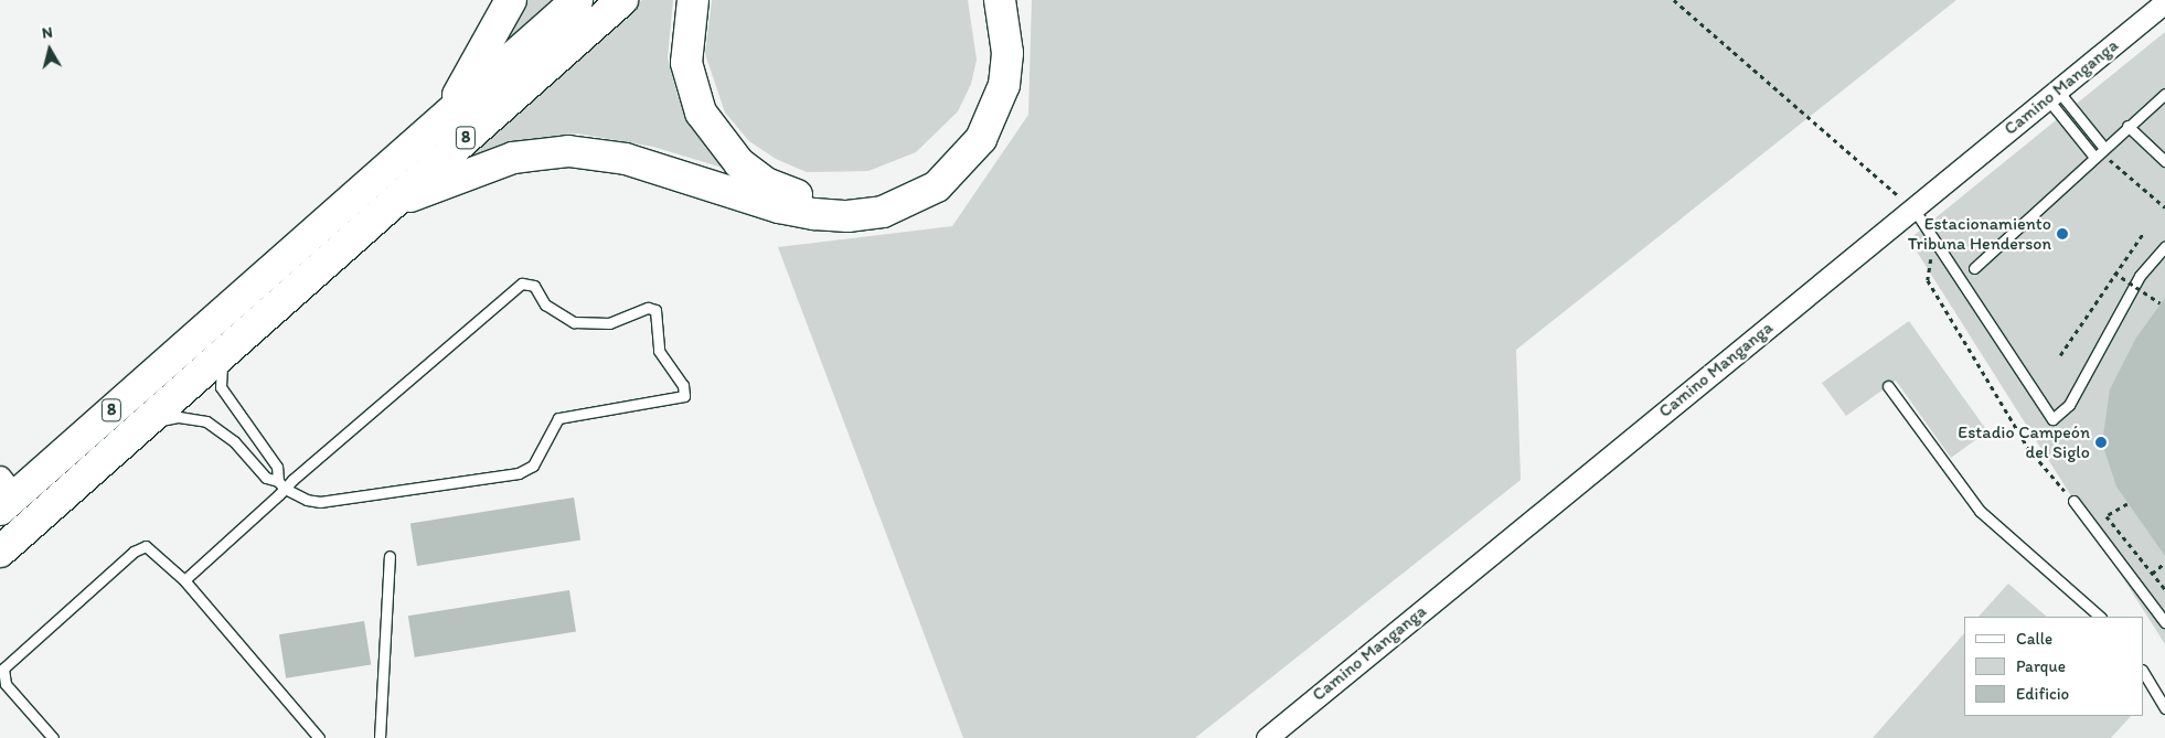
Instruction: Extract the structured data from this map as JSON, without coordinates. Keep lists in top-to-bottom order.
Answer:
{
  "streets": {
    "highway": ["8"],
    "street": ["Camino Manganga"]
  },
  "places": ["Estacionamiento Tribuna Henderson", "Estadio Campeón del Siglo"],
  "legend": ["Calle", "Parque", "Edificio"],
  "north": "top"
}
